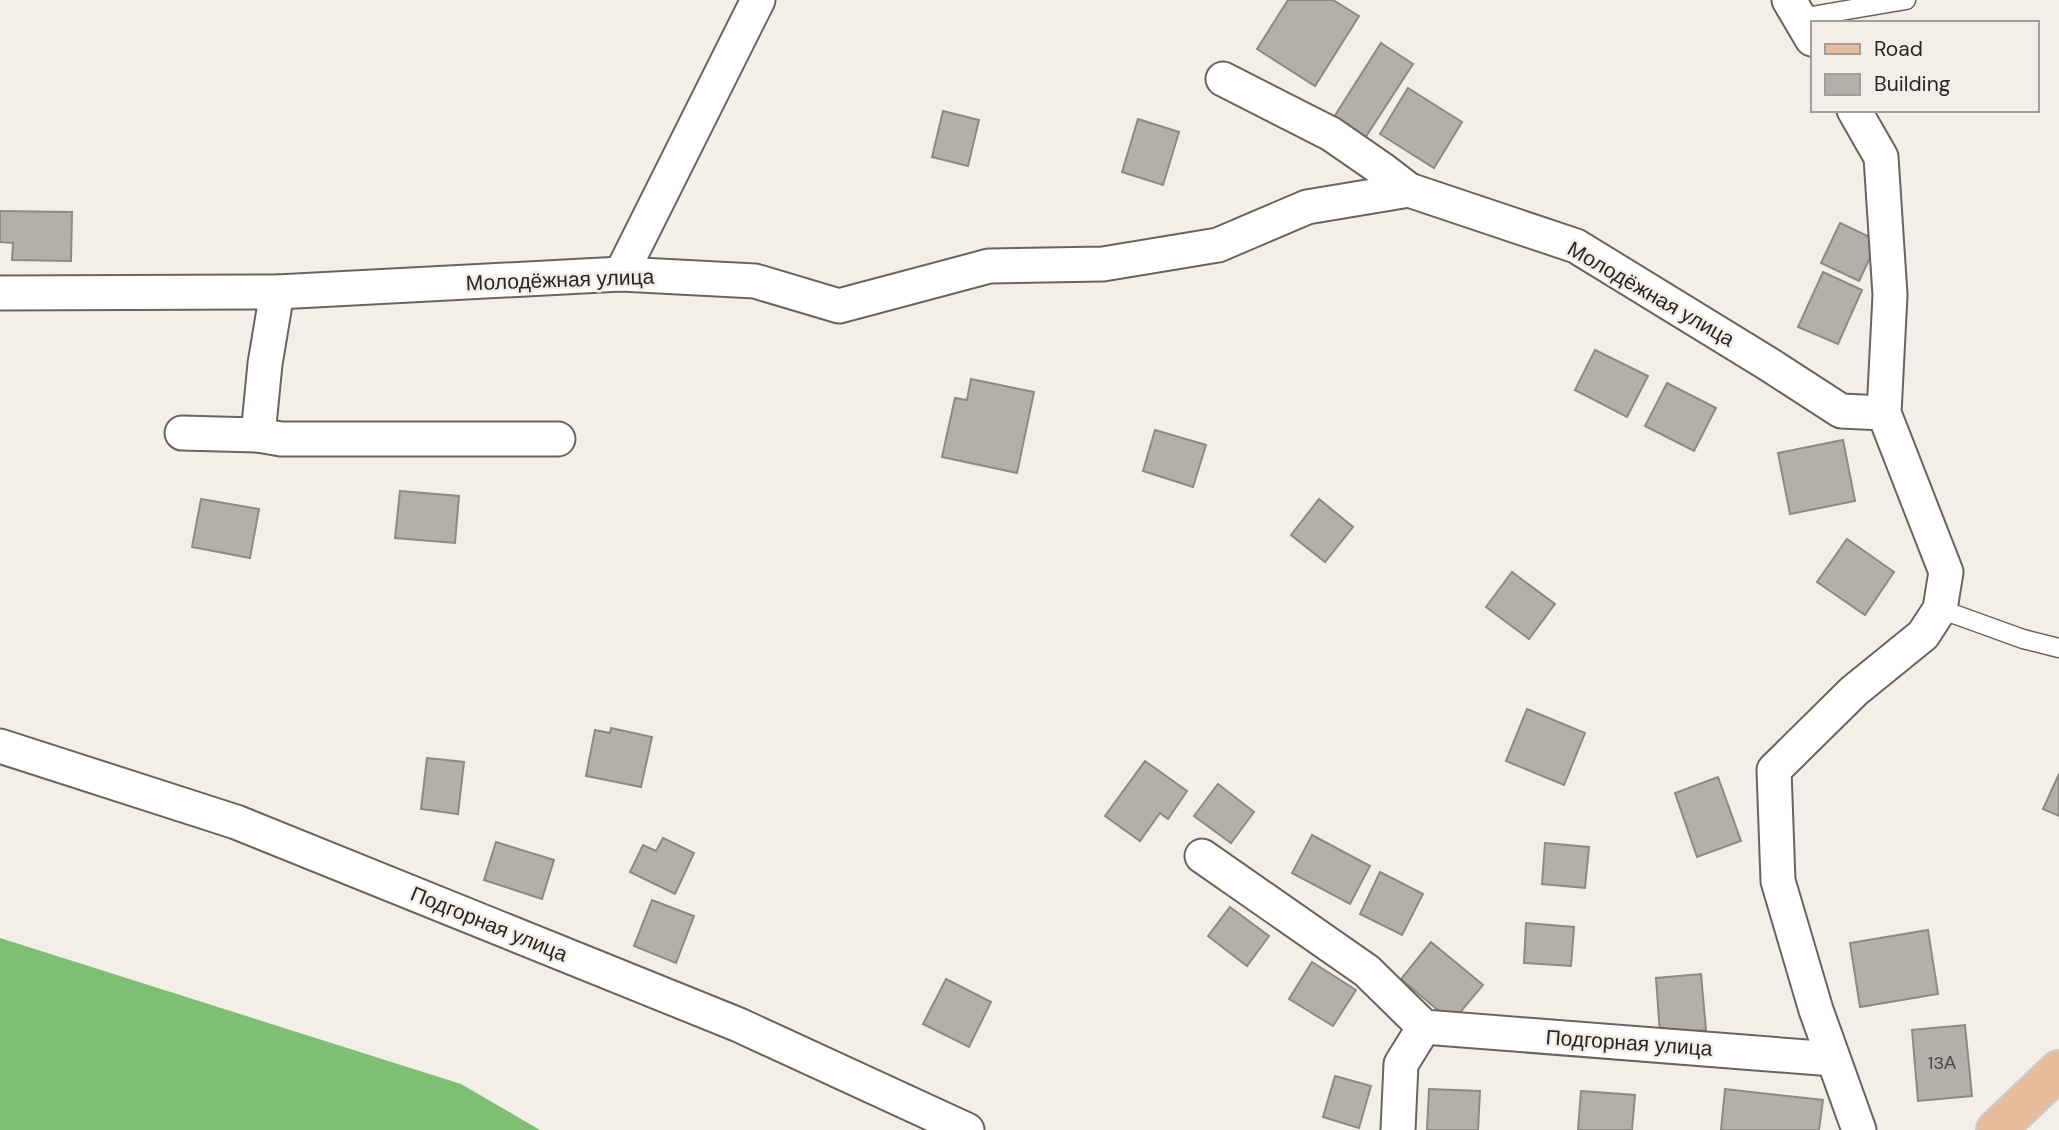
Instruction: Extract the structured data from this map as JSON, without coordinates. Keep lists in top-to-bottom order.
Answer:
{
  "streets": {
    "street": ["Молодёжная улица", "Подгорная улица"]
  },
  "house_numbers": ["13А"],
  "legend": ["Road", "Building"]
}
